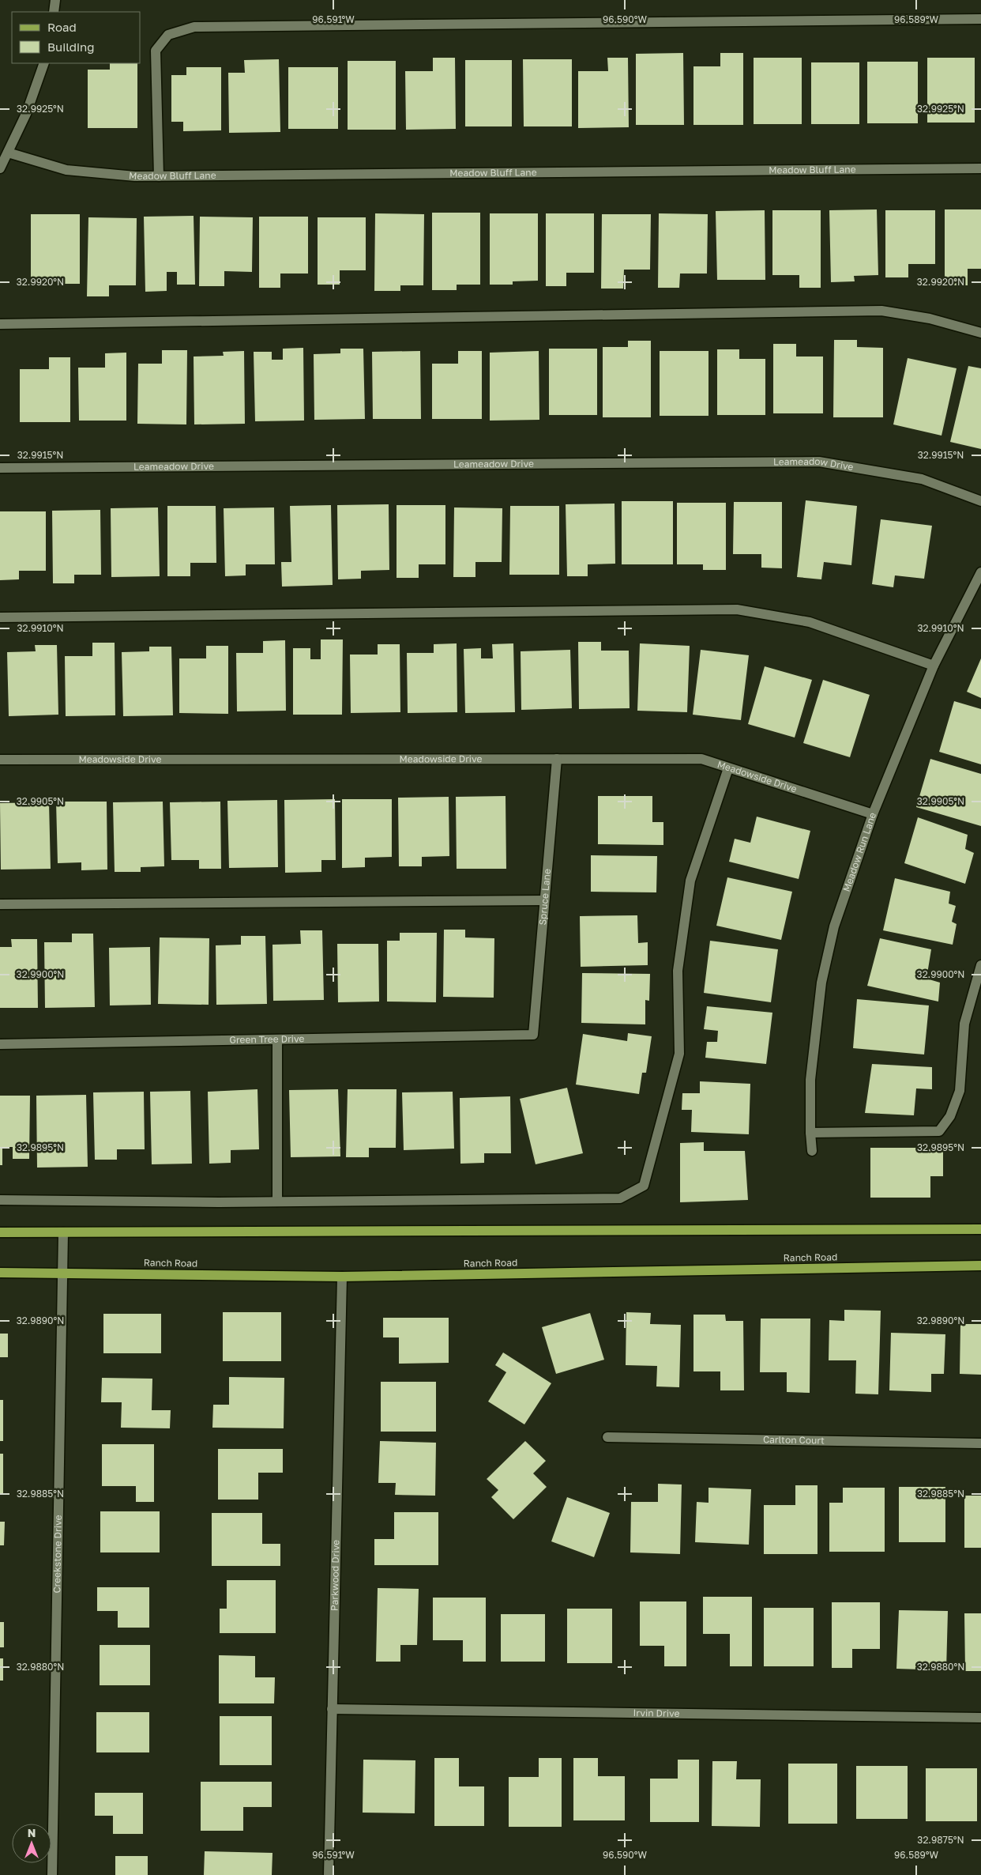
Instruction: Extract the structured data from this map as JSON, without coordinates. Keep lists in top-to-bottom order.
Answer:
{
  "streets": {
    "main road": ["Ranch Road"],
    "street": [
      "Meadow Bluff Lane",
      "Leameadow Drive",
      "Meadowside Drive",
      "Meadow Run Lane",
      "Spruce Lane",
      "Green Tree Drive",
      "Carlton Court",
      "Creekstone Drive",
      "Parkwood Drive",
      "Irvin Drive"
    ]
  },
  "crossings": [
    ["Meadowside Drive", "Meadow Run Lane"],
    ["Meadowside Drive", "Spruce Lane"],
    ["Spruce Lane", "Green Tree Drive"],
    ["Ranch Road", "Creekstone Drive"],
    ["Ranch Road", "Parkwood Drive"],
    ["Parkwood Drive", "Irvin Drive"]
  ],
  "legend": ["Road", "Building"],
  "north": "top",
  "coordinates": [
    "96.591°W",
    "96.590°W",
    "96.589°W",
    "32.9925°N",
    "32.9920°N",
    "32.9915°N",
    "32.9910°N",
    "32.9905°N",
    "32.9900°N",
    "32.9895°N",
    "32.9890°N",
    "32.9885°N",
    "32.9880°N",
    "32.9875°N"
  ]
}
